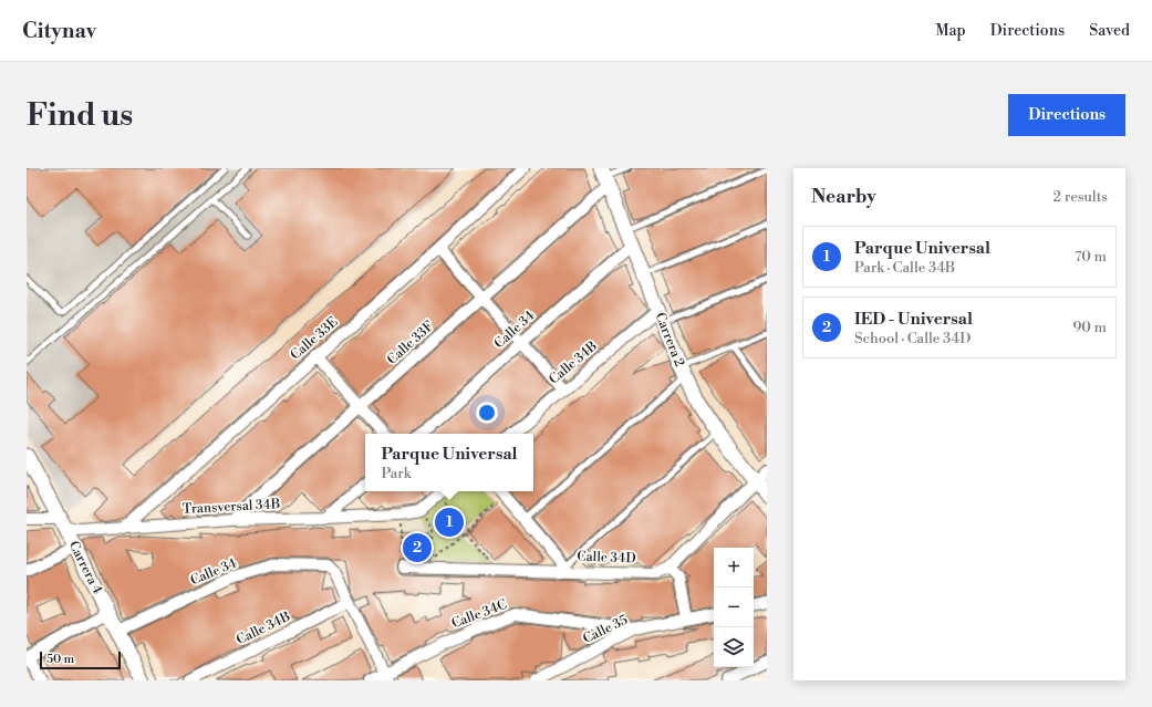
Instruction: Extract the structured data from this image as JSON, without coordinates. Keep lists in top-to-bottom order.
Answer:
{
  "streets": {
    "street": [
      "Calle 34",
      "Calle 33E",
      "Carrera 2",
      "Calle 33F",
      "Calle 34B",
      "Transversal 34B",
      "Calle 34D",
      "Carrera 4",
      "Calle 34C",
      "Calle 35"
    ]
  },
  "crossings": [
    ["Calle 34", "Carrera 2"],
    ["Calle 34", "Calle 34B"],
    ["Calle 34", "Carrera 4"],
    ["Calle 33E", "Transversal 34B"],
    ["Carrera 2", "Calle 33F"],
    ["Carrera 2", "Calle 34B"],
    ["Carrera 2", "Calle 34D"],
    ["Calle 33F", "Transversal 34B"],
    ["Transversal 34B", "Carrera 4"],
    ["Calle 34C", "Calle 35"]
  ],
  "scale_bar": "50 m",
  "page": {
    "header": "Citynav",
    "nav": ["Map", "Directions", "Saved"],
    "buttons": "Directions",
    "title": "Find us",
    "heading": ["Nearby", "2 results"],
    "list": [
      {
        "mark": "1",
        "name": "Parque Universal",
        "note": "Park · Calle 34B",
        "value": "70 m"
      },
      {
        "mark": "2",
        "name": "IED - Universal",
        "note": "School · Calle 34D",
        "value": "90 m"
      }
    ],
    "popup": ["Parque Universal", "Park"],
    "pins": ["1", "2"],
    "map_buttons": ["+", "−"],
    "scale": "50 m"
  }
}
